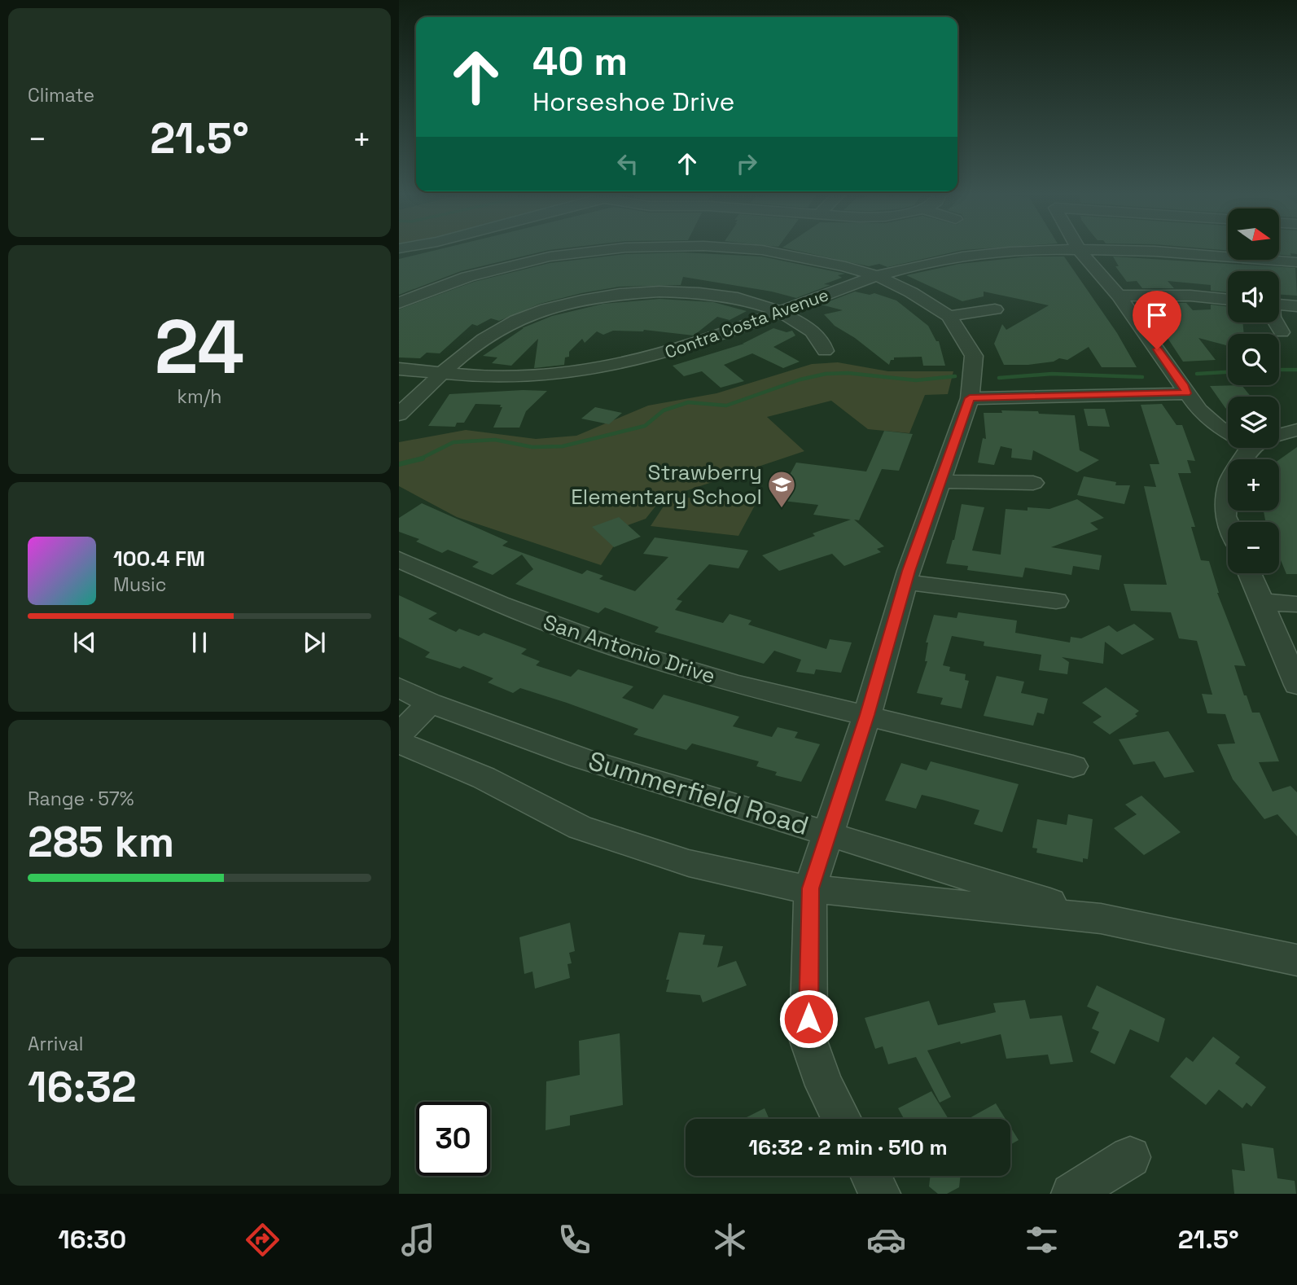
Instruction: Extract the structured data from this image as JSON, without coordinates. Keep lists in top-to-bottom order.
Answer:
{
  "streets": {
    "street": ["Contra Costa Avenue", "San Antonio Drive", "Summerfield Road"]
  },
  "places": {
    "school or university": ["Strawberry Elementary School"]
  },
  "north": "right",
  "page": {
    "tile": [
      "Climate",
      ["24", "km/h"],
      ["Range · 57%", "285 km"],
      ["Arrival", "16:32"]
    ],
    "turn": ["40 m", "Horseshoe Drive"],
    "heat": ["−", "21.5°", "+"],
    "map_buttons": ["+", "−"],
    "song": ["100.4 FM", "Music"],
    "limit": "30",
    "trip": "16:32 · 2 min · 510 m",
    "tabs": ["16:30", "21.5°"]
  }
}
